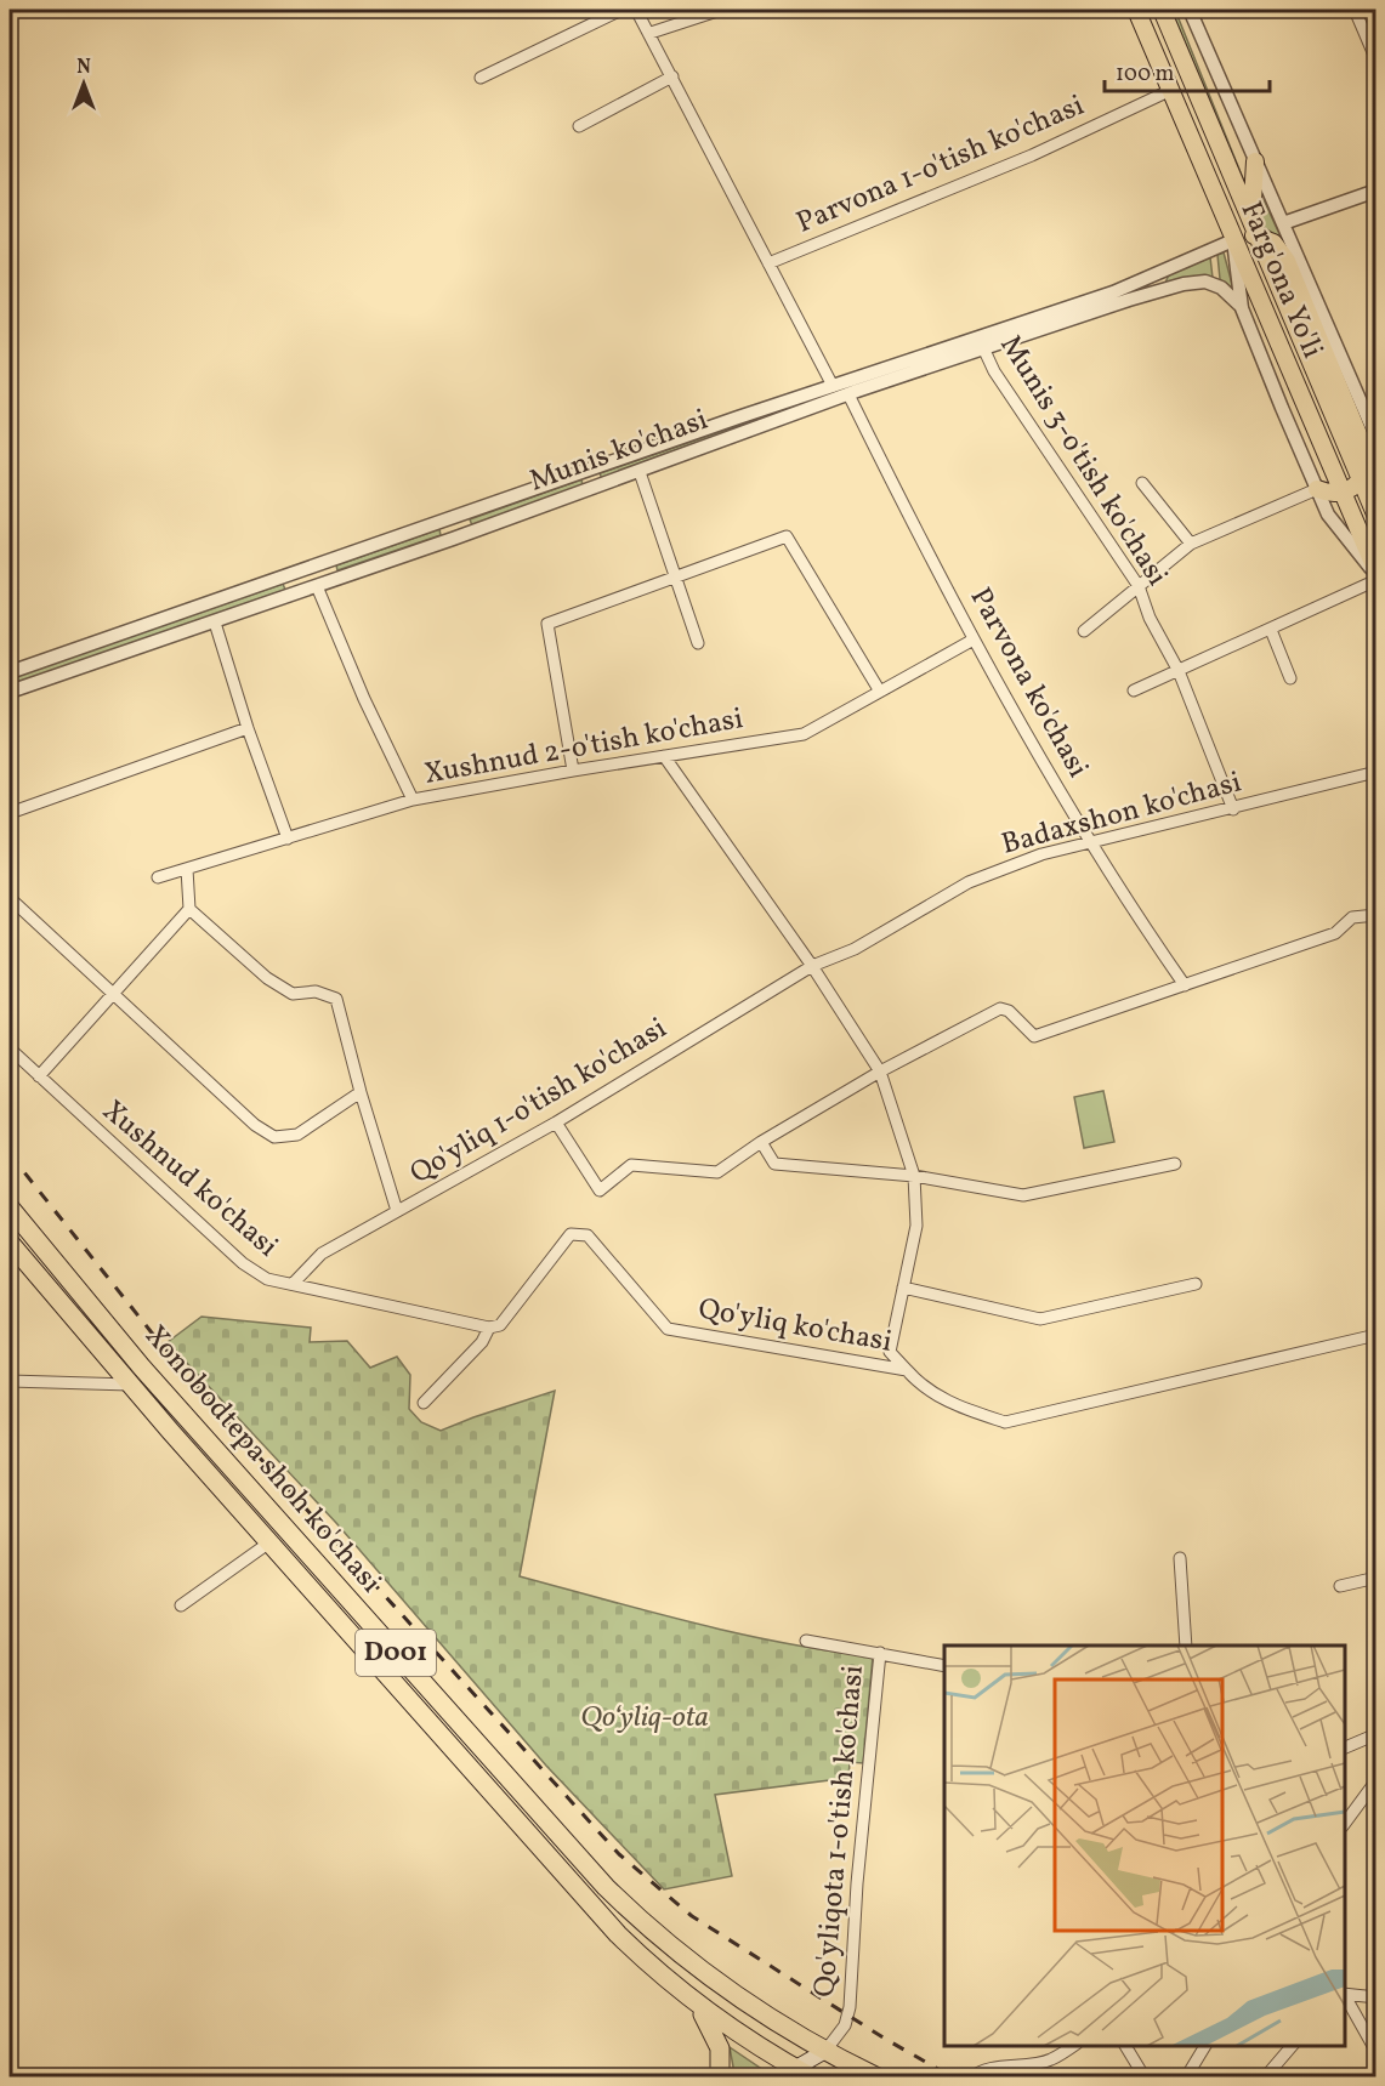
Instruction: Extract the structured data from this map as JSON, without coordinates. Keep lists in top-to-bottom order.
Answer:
{
  "streets": {
    "highway": ["Xonobodtepa shoh ko'chasi", "D001"],
    "main road": ["Farg'ona Yo'li"],
    "street": [
      "Parvona 1-o'tish ko'chasi",
      "Munis ko'chasi",
      "Munis 3-o'tish ko'chasi",
      "Parvona ko'chasi",
      "Xushnud 2-o'tish ko'chasi",
      "Badaxshon ko'chasi",
      "Qo'yliq 1-o'tish ko'chasi",
      "Xushnud ko'chasi",
      "Qo'yliq ko'chasi",
      "Qo'yliqota 1-o'tish ko'chasi"
    ]
  },
  "crossings": [
    ["Parvona 1-o'tish ko'chasi", "Farg'ona Yo'li"],
    ["Farg'ona Yo'li", "Munis ko'chasi"],
    ["Munis ko'chasi", "Munis 3-o'tish ko'chasi"],
    ["Munis ko'chasi", "Parvona ko'chasi"],
    ["Munis 3-o'tish ko'chasi", "Badaxshon ko'chasi"],
    ["Parvona ko'chasi", "Xushnud 2-o'tish ko'chasi"],
    ["Parvona ko'chasi", "Badaxshon ko'chasi"],
    ["Badaxshon ko'chasi", "Qo'yliq 1-o'tish ko'chasi"],
    ["Qo'yliq 1-o'tish ko'chasi", "Xushnud ko'chasi"],
    ["Xushnud ko'chasi", "Qo'yliq ko'chasi"],
    ["Xonobodtepa shoh ko'chasi", "Qo'yliqota 1-o'tish ko'chasi"]
  ],
  "parks": ["Qo‘yliq-ota"],
  "scale_bar": "100 m",
  "north": "top"
}
